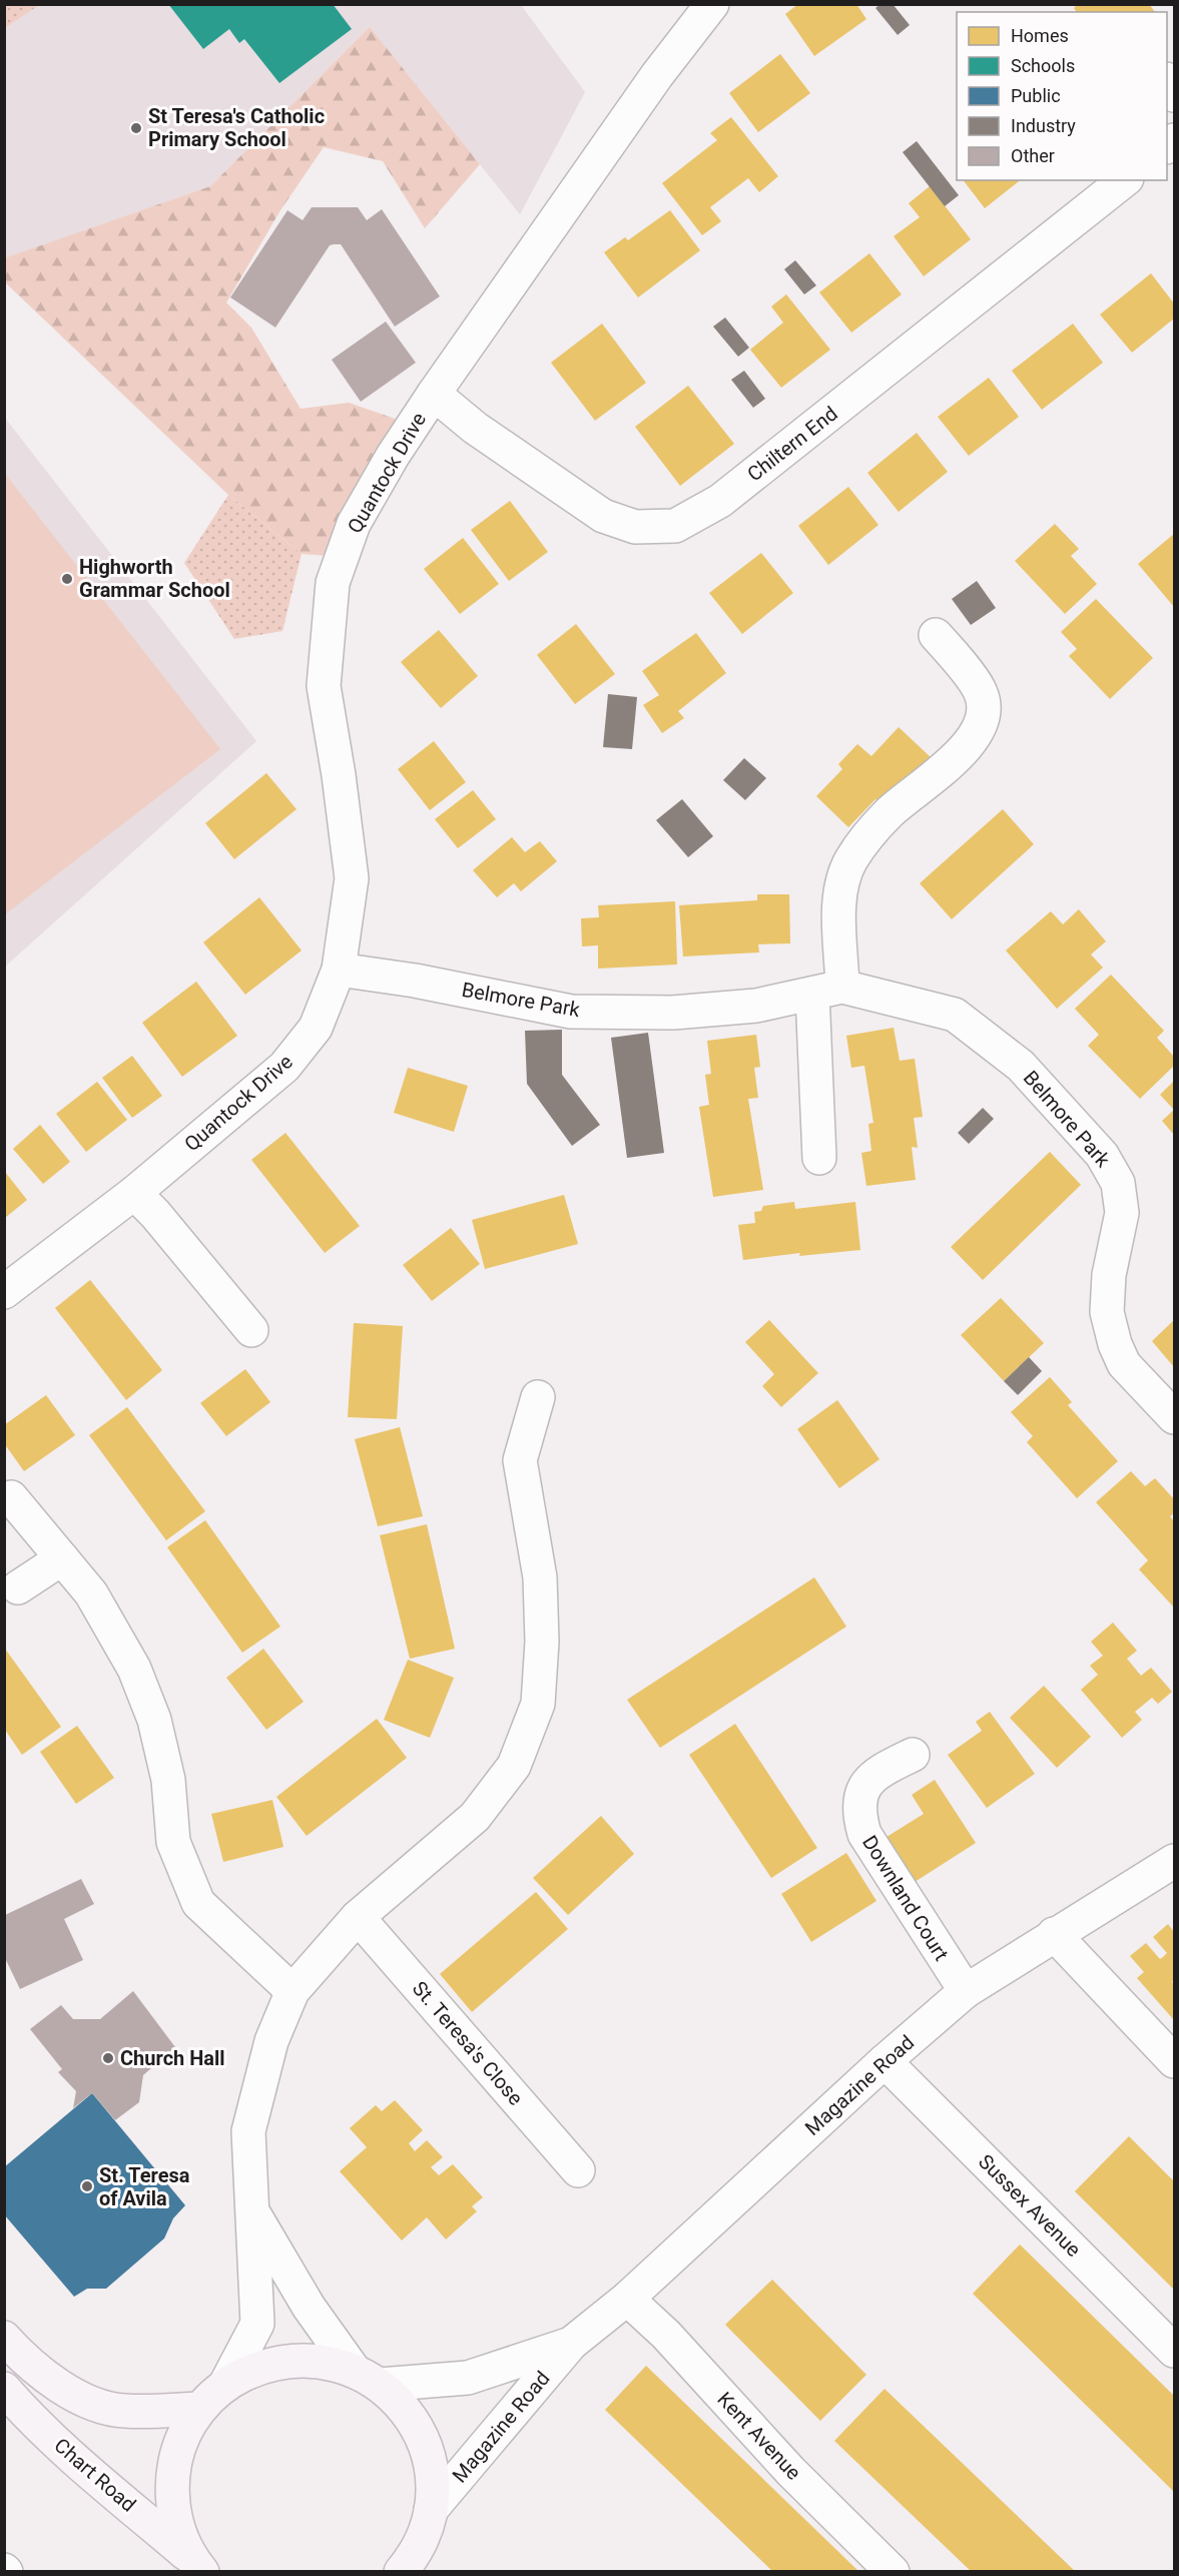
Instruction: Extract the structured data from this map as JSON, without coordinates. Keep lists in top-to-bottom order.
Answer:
{
  "streets": {
    "main road": ["Chart Road"],
    "street": [
      "Chiltern End",
      "Quantock Drive",
      "Belmore Park",
      "Downland Court",
      "St. Teresa's Close",
      "Magazine Road",
      "Sussex Avenue",
      "Kent Avenue"
    ]
  },
  "crossings": [
    ["Chiltern End", "Quantock Drive"],
    ["Quantock Drive", "Belmore Park"],
    ["Downland Court", "Magazine Road"],
    ["Magazine Road", "Sussex Avenue"],
    ["Magazine Road", "Kent Avenue"]
  ],
  "places": [
    "St Teresa's Catholic Primary School",
    "Highworth Grammar School",
    "Church Hall",
    "St. Teresa of Avila"
  ],
  "legend": [
    "Homes",
    "Schools",
    "Public",
    "Industry",
    "Other"
  ]
}
